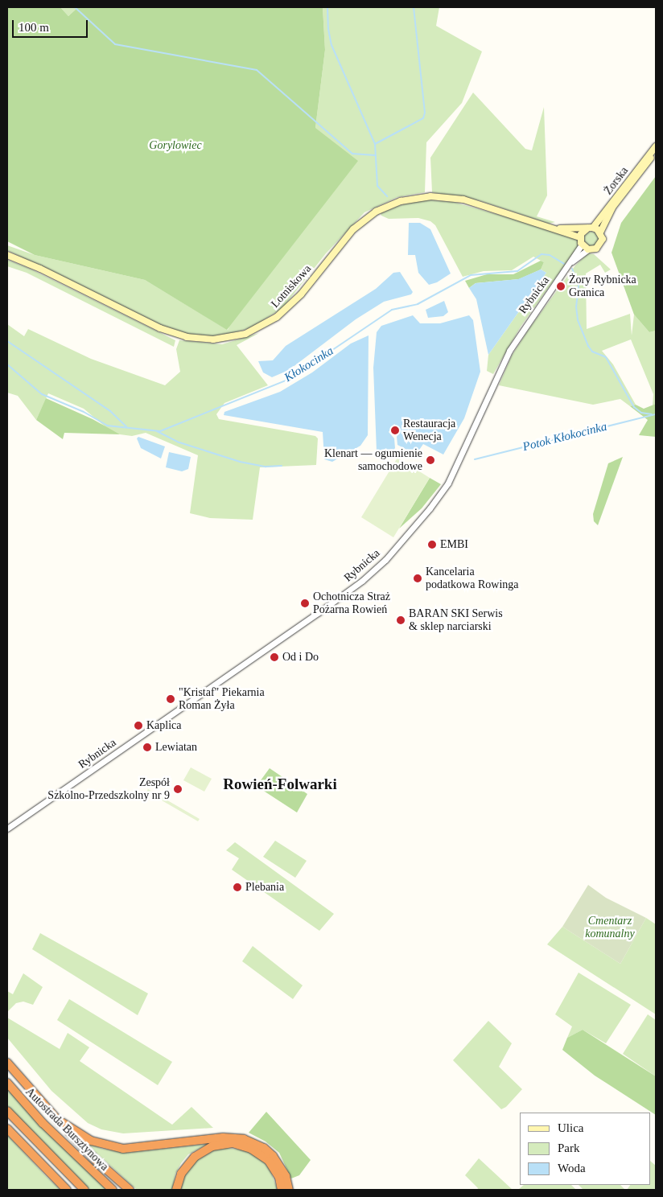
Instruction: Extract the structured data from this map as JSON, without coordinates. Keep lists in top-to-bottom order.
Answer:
{
  "streets": {
    "highway": ["Autostrada Bursztynowa"],
    "main road": ["Żorska", "Lotniskowa"],
    "street": ["Rybnicka"]
  },
  "crossings": [
    ["Żorska", "Lotniskowa"],
    ["Żorska", "Rybnicka"],
    ["Lotniskowa", "Rybnicka"]
  ],
  "districts": ["Rowień-Folwarki"],
  "water": ["Kłokocinka", "Potok Kłokocinka"],
  "parks": ["Gorylowiec", "Cmentarz komunalny"],
  "places": [
    "Żory Rybnicka Granica",
    "Restauracja Wenecja",
    "Klenart — ogumienie samochodowe",
    "EMBI",
    "Kancelaria podatkowa Rowinga",
    "Ochotnicza Straż Pożarna Rowień",
    "BARAN SKI Serwis & sklep narciarski",
    "Od i Do",
    "\"Kristaf\" Piekarnia Roman Żyła",
    "Kaplica",
    "Lewiatan",
    "Zespół Szkolno-Przedszkolny nr 9",
    "Plebania"
  ],
  "legend": ["Ulica", "Park", "Woda"],
  "scale_bar": "100 m"
}
